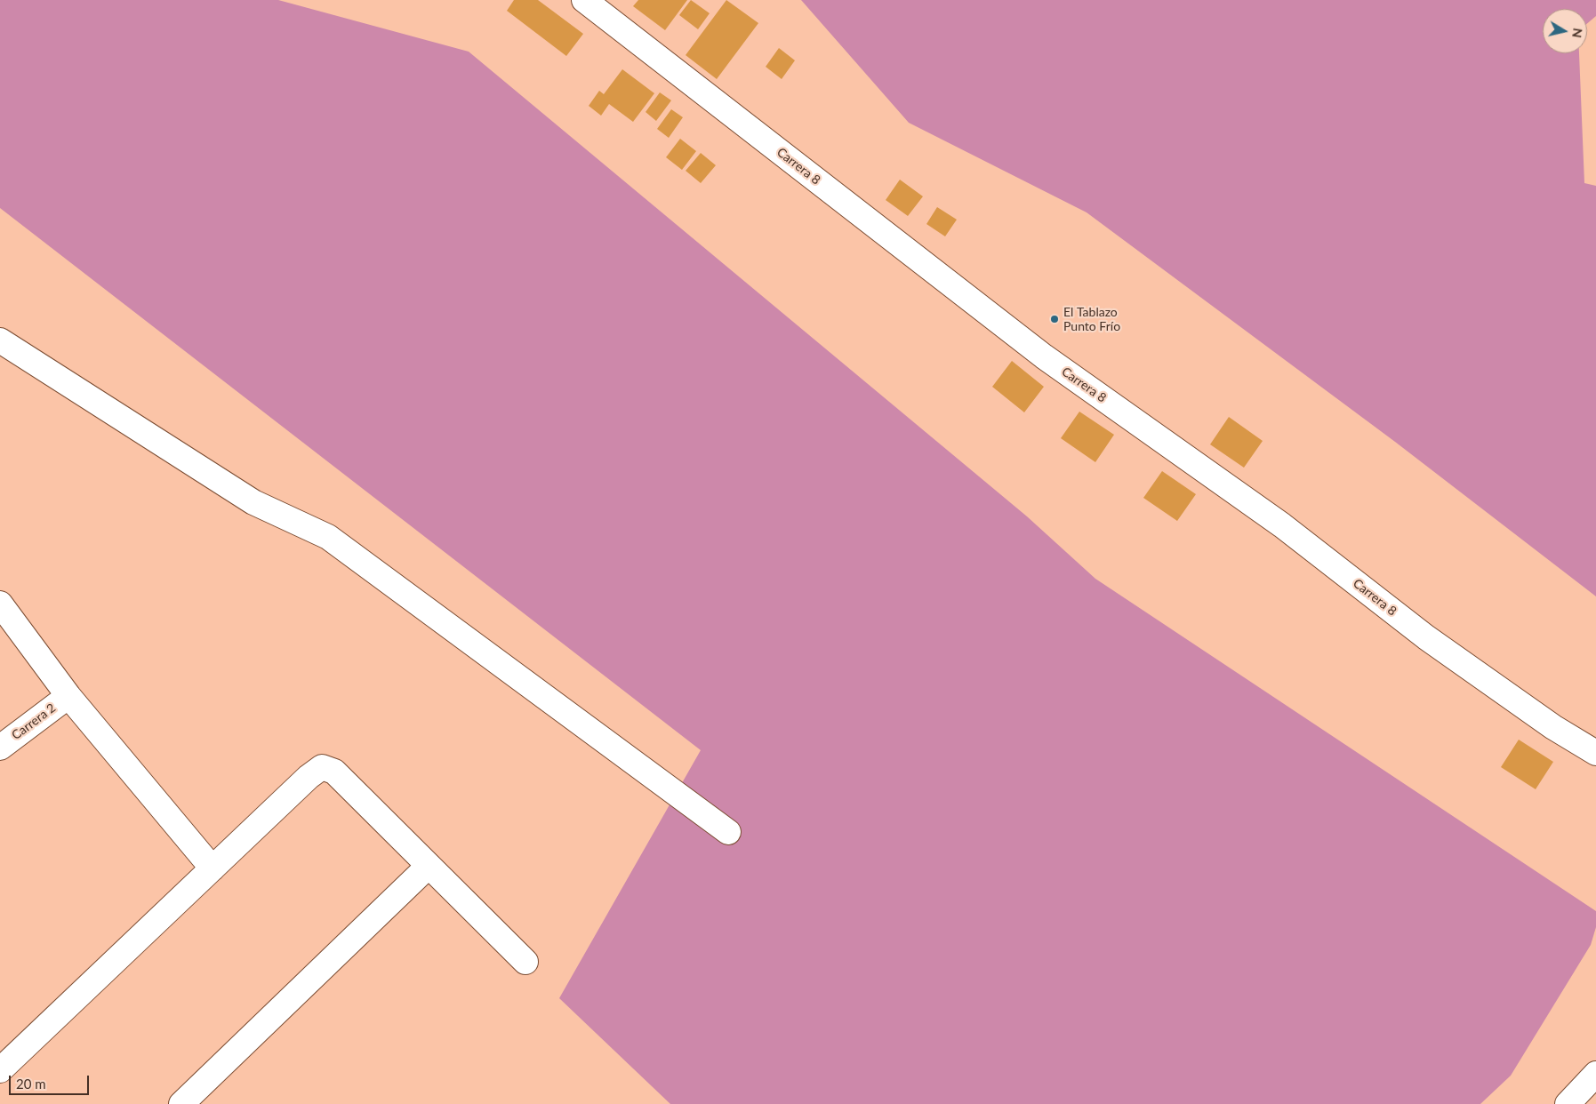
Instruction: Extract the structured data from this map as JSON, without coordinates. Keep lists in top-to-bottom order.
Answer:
{
  "streets": {
    "street": ["Carrera 8", "Carrera 2"]
  },
  "places": ["El Tablazo Punto Frío"],
  "scale_bar": "20 m",
  "north": "right"
}
